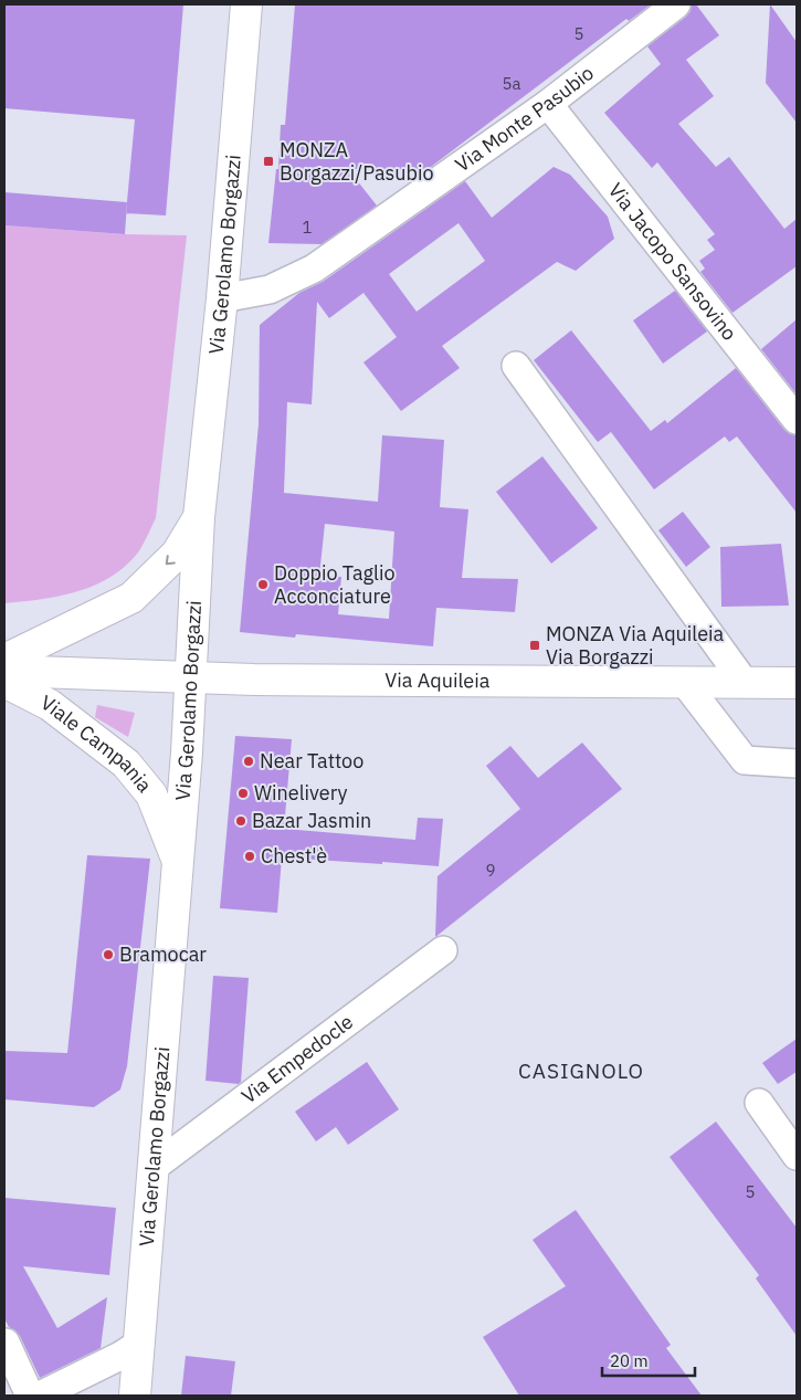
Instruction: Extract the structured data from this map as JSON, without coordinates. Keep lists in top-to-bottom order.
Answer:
{
  "streets": {
    "main road": ["Via Gerolamo Borgazzi", "Via Aquileia", "Viale Campania"],
    "street": ["Via Monte Pasubio", "Via Jacopo Sansovino", "Via Empedocle"]
  },
  "crossings": [
    ["Via Monte Pasubio", "Via Gerolamo Borgazzi"],
    ["Via Monte Pasubio", "Via Jacopo Sansovino"],
    ["Via Gerolamo Borgazzi", "Via Aquileia"],
    ["Via Gerolamo Borgazzi", "Viale Campania"],
    ["Via Gerolamo Borgazzi", "Via Empedocle"],
    ["Via Aquileia", "Viale Campania"]
  ],
  "districts": ["CASIGNOLO"],
  "places": {
    "transit": ["MONZA Borgazzi/Pasubio", "MONZA Via Aquileia Via Borgazzi"],
    "other": [
      "Doppio Taglio Acconciature",
      "Near Tattoo",
      "Winelivery",
      "Bazar Jasmin",
      "Chest'è",
      "Bramocar"
    ]
  },
  "house_numbers": [
    "5",
    "5a",
    "1",
    "9",
    "5"
  ],
  "scale_bar": "20 m"
}
